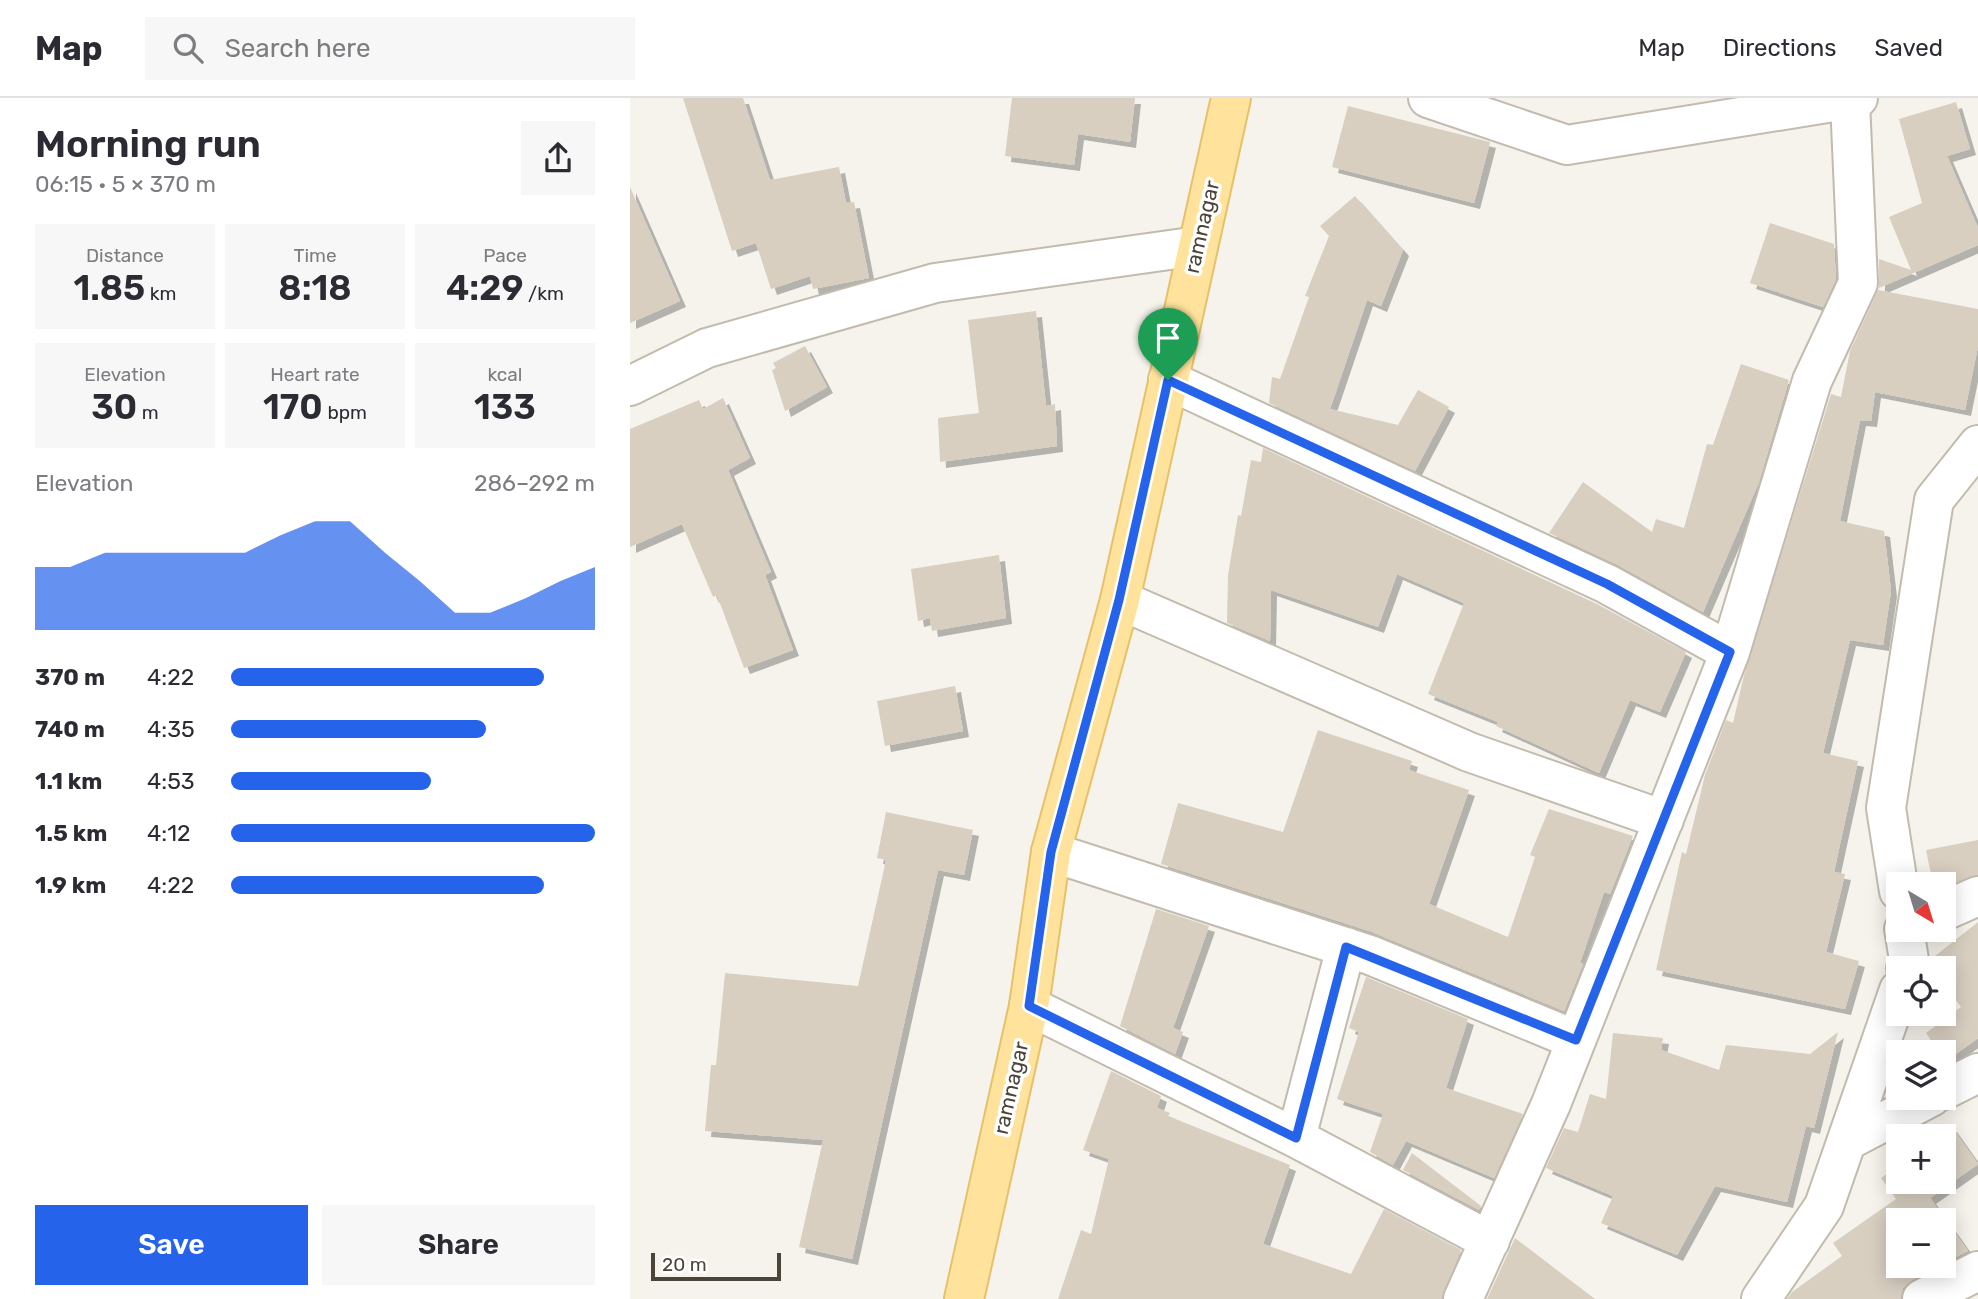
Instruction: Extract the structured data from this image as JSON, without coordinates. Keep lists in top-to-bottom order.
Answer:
{
  "streets": {
    "main road": ["ramnagar"]
  },
  "scale_bar": "20 m",
  "north": "bottom right",
  "page": {
    "header": "Map",
    "search": "Search here",
    "nav": ["Map", "Directions", "Saved"],
    "heading": ["Morning run", "06:15 · 5 × 370 m"],
    "stats": [
      ["Distance", "1.85 km"],
      ["Time", "8:18"],
      ["Pace", "4:29 /km"],
      ["Elevation", "30 m"],
      ["Heart rate", "170 bpm"],
      ["kcal", "133"]
    ],
    "chart": ["Elevation", "286–292 m"],
    "list": [
      {
        "name": "370 m",
        "note": "4:22"
      },
      {
        "name": "740 m",
        "note": "4:35"
      },
      {
        "name": "1.1 km",
        "note": "4:53"
      },
      {
        "name": "1.5 km",
        "note": "4:12"
      },
      {
        "name": "1.9 km",
        "note": "4:22"
      }
    ],
    "map_buttons": ["+", "−"],
    "buttons": ["Save", "Share"],
    "scale": "20 m"
  }
}
